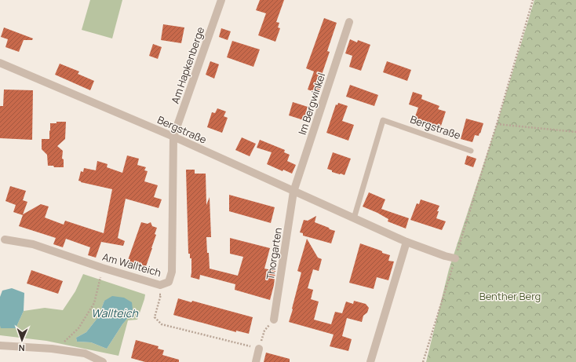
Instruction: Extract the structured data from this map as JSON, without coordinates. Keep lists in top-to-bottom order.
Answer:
{
  "streets": {
    "street": [
      "Am Hapkenberge",
      "Im Bergwinkel",
      "Bergstraße",
      "Thorgarten",
      "Am Wallteich"
    ]
  },
  "crossings": [
    ["Am Hapkenberge", "Bergstraße"],
    ["Am Hapkenberge", "Am Wallteich"],
    ["Im Bergwinkel", "Bergstraße"],
    ["Im Bergwinkel", "Thorgarten"],
    ["Bergstraße", "Thorgarten"],
    ["Bergstraße", "Am Wallteich"]
  ],
  "water": ["Wallteich"],
  "parks": ["Benther Berg"],
  "north": "bottom"
}
